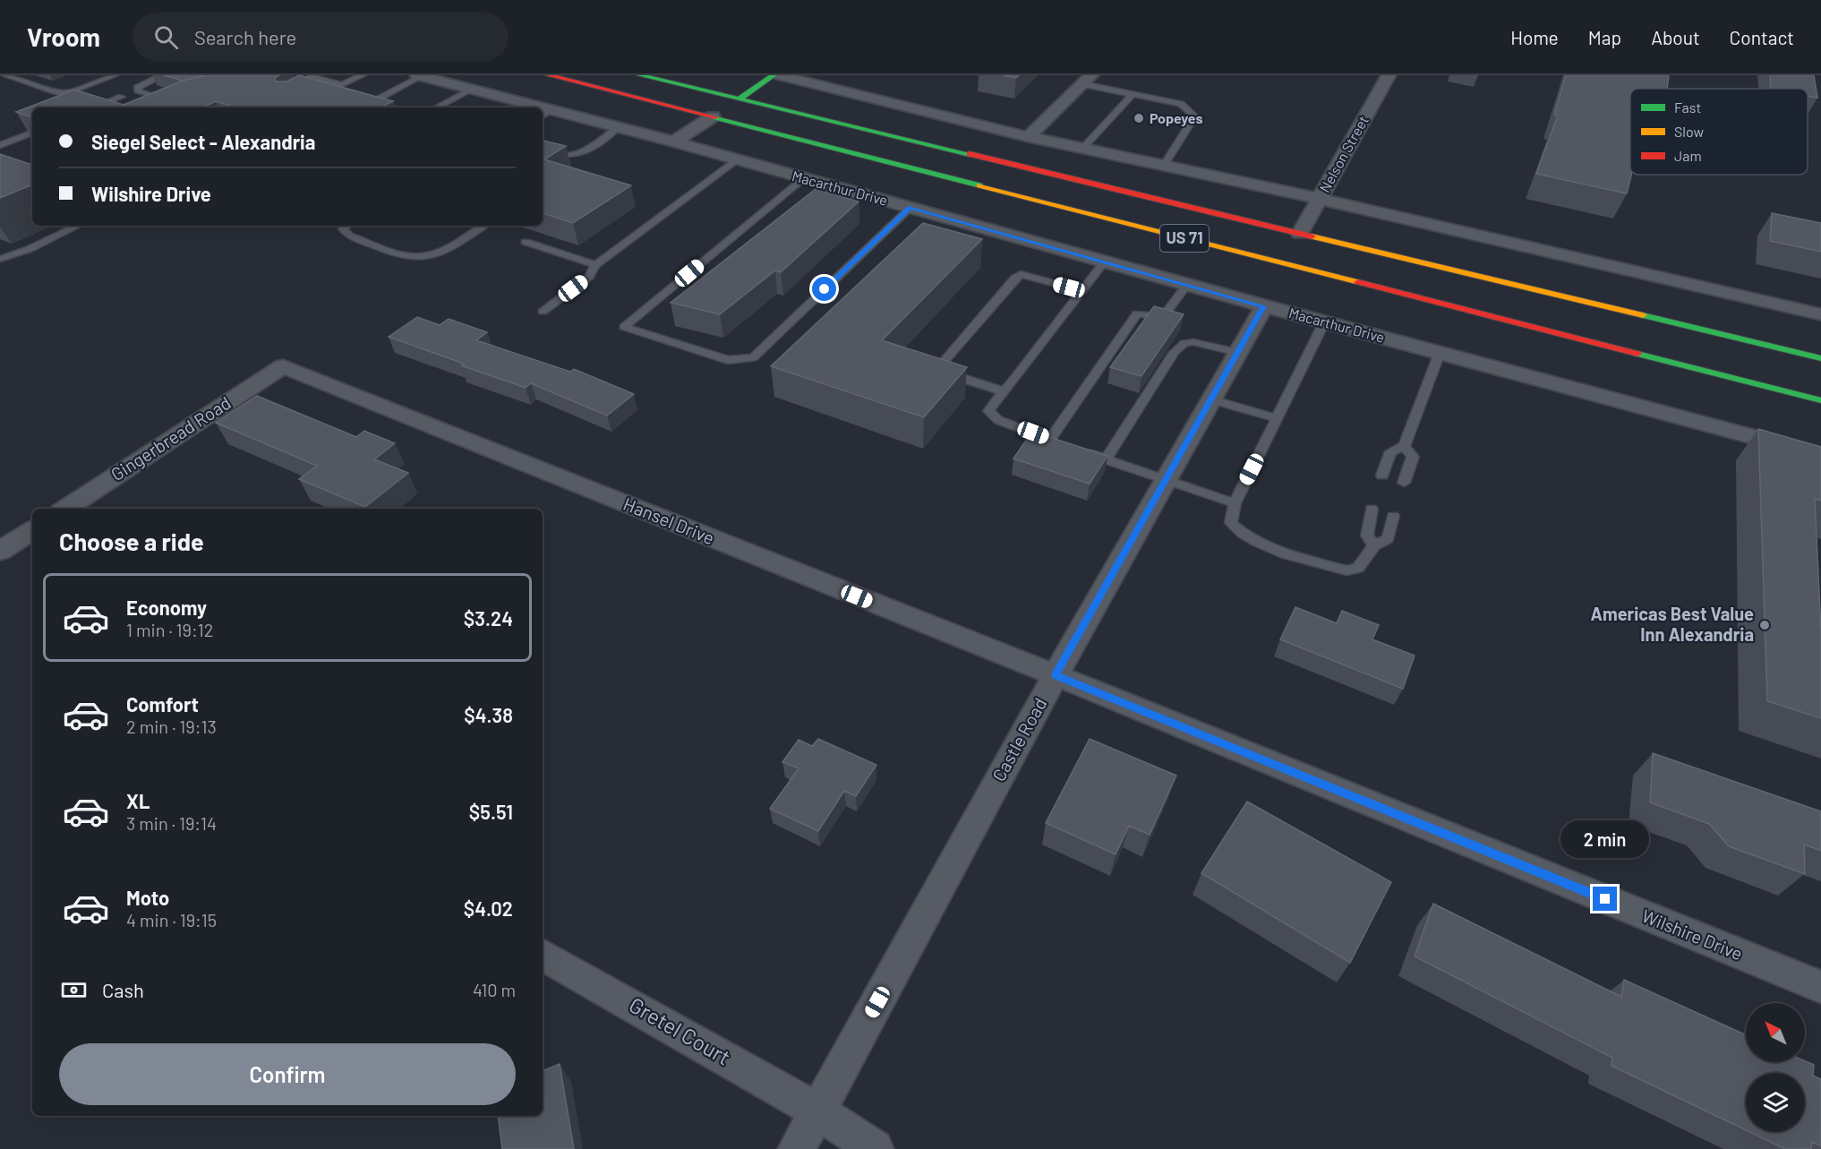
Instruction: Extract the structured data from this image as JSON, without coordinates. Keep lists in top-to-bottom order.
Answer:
{
  "streets": {
    "main road": ["US 71"],
    "street": [
      "Nelson Street",
      "Macarthur Drive",
      "Gingerbread Road",
      "Hansel Drive",
      "Castle Road",
      "Wilshire Drive",
      "Gretel Court"
    ]
  },
  "crossings": [
    ["Nelson Street", "US 71"],
    ["Macarthur Drive", "Castle Road"],
    ["Gingerbread Road", "Hansel Drive"],
    ["Hansel Drive", "Castle Road"],
    ["Hansel Drive", "Wilshire Drive"],
    ["Castle Road", "Wilshire Drive"],
    ["Castle Road", "Gretel Court"]
  ],
  "places": ["Popeyes", "Americas Best Value Inn Alexandria"],
  "legend": ["Fast", "Slow", "Jam"],
  "north": "top left",
  "page": {
    "header": "Vroom",
    "search": "Search here",
    "nav": [
      "Home",
      "Map",
      "About",
      "Contact"
    ],
    "banner": ["Siegel Select - Alexandria", "Wilshire Drive"],
    "heading": "Choose a ride",
    "list": [
      {
        "name": "Economy",
        "note": "1 min · 19:12",
        "value": "$3.24"
      },
      {
        "name": "Comfort",
        "note": "2 min · 19:13",
        "value": "$4.38"
      },
      {
        "name": "XL",
        "note": "3 min · 19:14",
        "value": "$5.51"
      },
      {
        "name": "Moto",
        "note": "4 min · 19:15",
        "value": "$4.02"
      }
    ],
    "bubble": "2 min",
    "pay": ["Cash", "410 m"],
    "buttons": "Confirm"
  }
}
